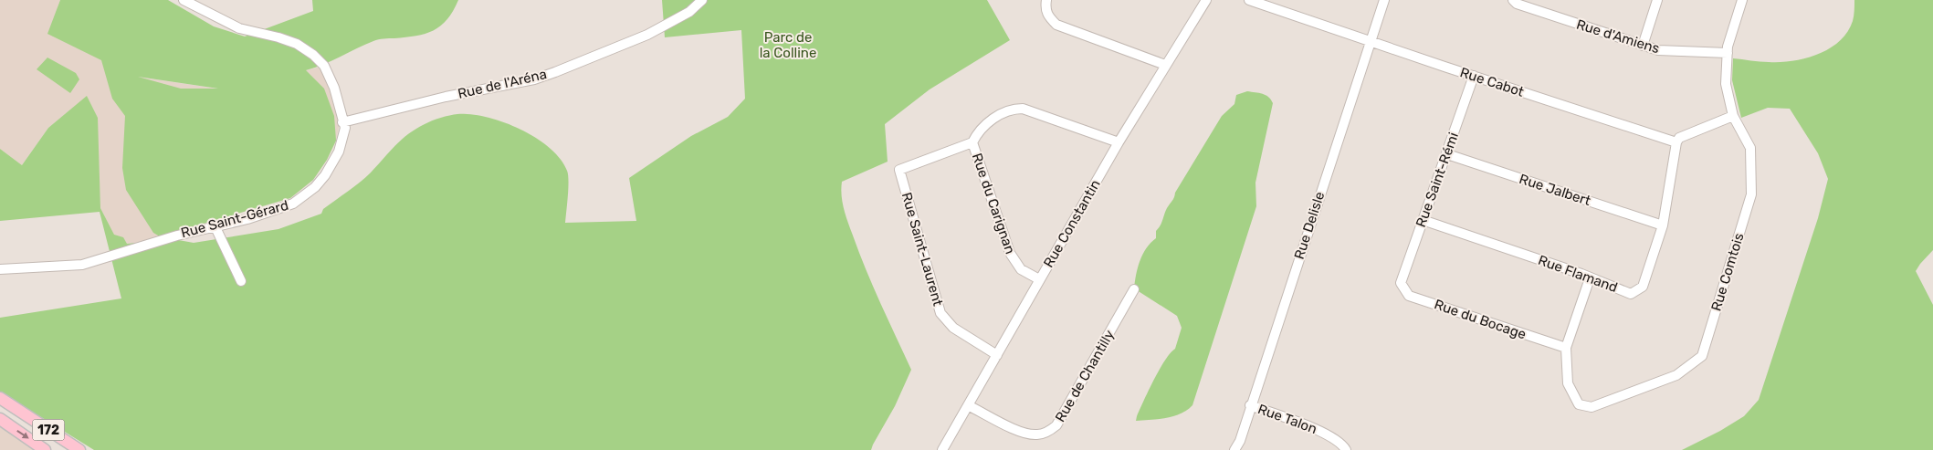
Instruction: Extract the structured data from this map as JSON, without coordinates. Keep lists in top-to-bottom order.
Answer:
{
  "streets": {
    "main road": ["172"],
    "street": [
      "Rue d'Amiens",
      "Rue Cabot",
      "Rue de l'Aréna",
      "Rue Saint-Rémi",
      "Rue Jalbert",
      "Rue du Carignan",
      "Rue Saint-Gérard",
      "Rue Constantin",
      "Rue Delisle",
      "Rue Saint-Laurent",
      "Rue Comtois",
      "Rue Flamand",
      "Rue du Bocage",
      "Rue de Chantilly",
      "Rue Talon"
    ]
  },
  "crossings": [
    ["Rue d'Amiens", "Rue Comtois"],
    ["Rue Cabot", "Rue Saint-Rémi"],
    ["Rue Cabot", "Rue Delisle"],
    ["Rue Cabot", "Rue Flamand"],
    ["Rue de l'Aréna", "Rue Saint-Gérard"],
    ["Rue Saint-Rémi", "Rue Jalbert"],
    ["Rue Saint-Rémi", "Rue Flamand"],
    ["Rue Saint-Rémi", "Rue du Bocage"],
    ["Rue Jalbert", "Rue Flamand"],
    ["Rue du Carignan", "Rue Constantin"],
    ["Rue du Carignan", "Rue Saint-Laurent"],
    ["Rue Constantin", "Rue Saint-Laurent"],
    ["Rue Constantin", "Rue de Chantilly"],
    ["Rue Delisle", "Rue Talon"],
    ["Rue Comtois", "Rue du Bocage"]
  ],
  "parks": ["Parc de la Colline"]
}
